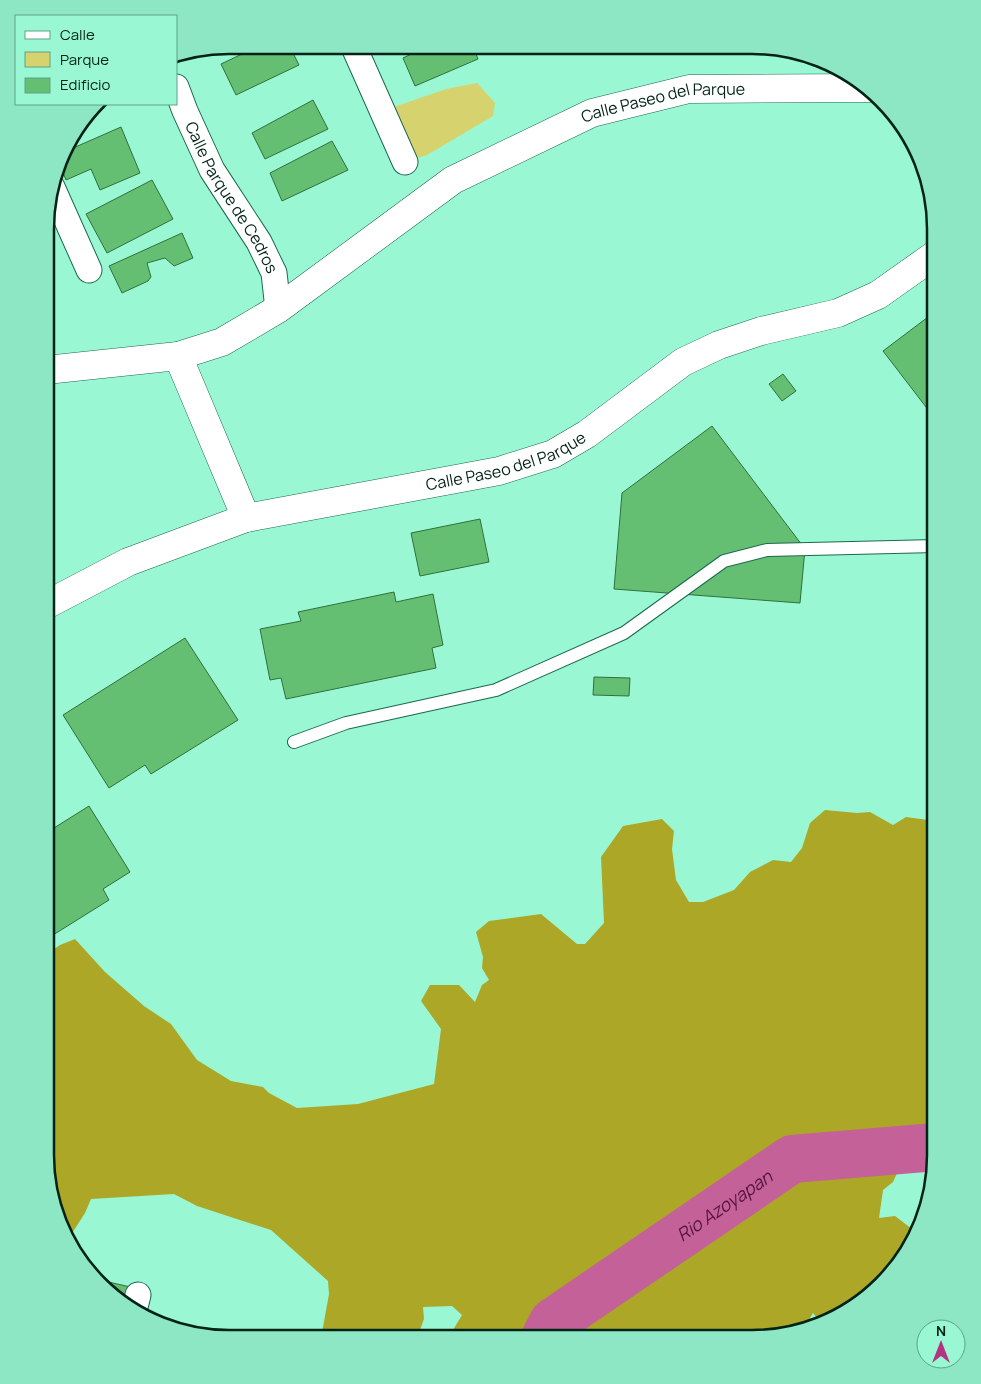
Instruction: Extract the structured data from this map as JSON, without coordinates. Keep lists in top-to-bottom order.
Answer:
{
  "streets": {
    "street": ["Calle Paseo del Parque", "Calle Parque de Cedros"]
  },
  "crossings": [
    ["Calle Paseo del Parque", "Calle Parque de Cedros"]
  ],
  "water": ["Rio Azoyapan"],
  "legend": ["Calle", "Parque", "Edificio"],
  "north": "top"
}
